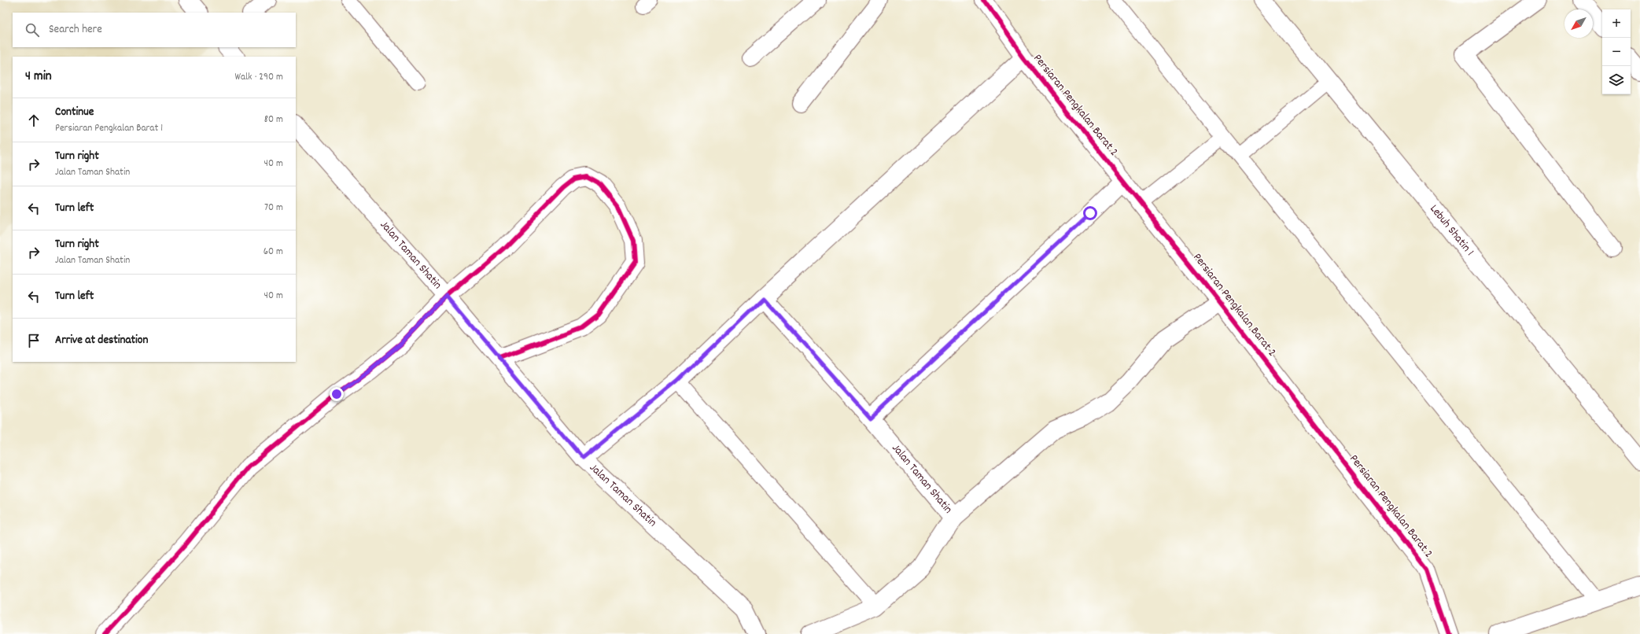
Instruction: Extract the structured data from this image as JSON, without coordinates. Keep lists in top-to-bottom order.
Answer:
{
  "streets": {
    "street": ["Persiaran Pengkalan Barat 2", "Lebuh Shatin 1", "Jalan Taman Shatin"]
  },
  "north": "bottom left",
  "page": {
    "map_buttons": ["+", "−"],
    "search": "Search here",
    "heading": ["4 min", "Walk · 290 m"],
    "list": [
      ["Continue", "Persiaran Pengkalan Barat 1", "80 m"],
      ["Turn right", "Jalan Taman Shatin", "40 m"],
      ["Turn left", "70 m"],
      ["Turn right", "Jalan Taman Shatin", "60 m"],
      ["Turn left", "40 m"],
      "Arrive at destination"
    ]
  }
}
